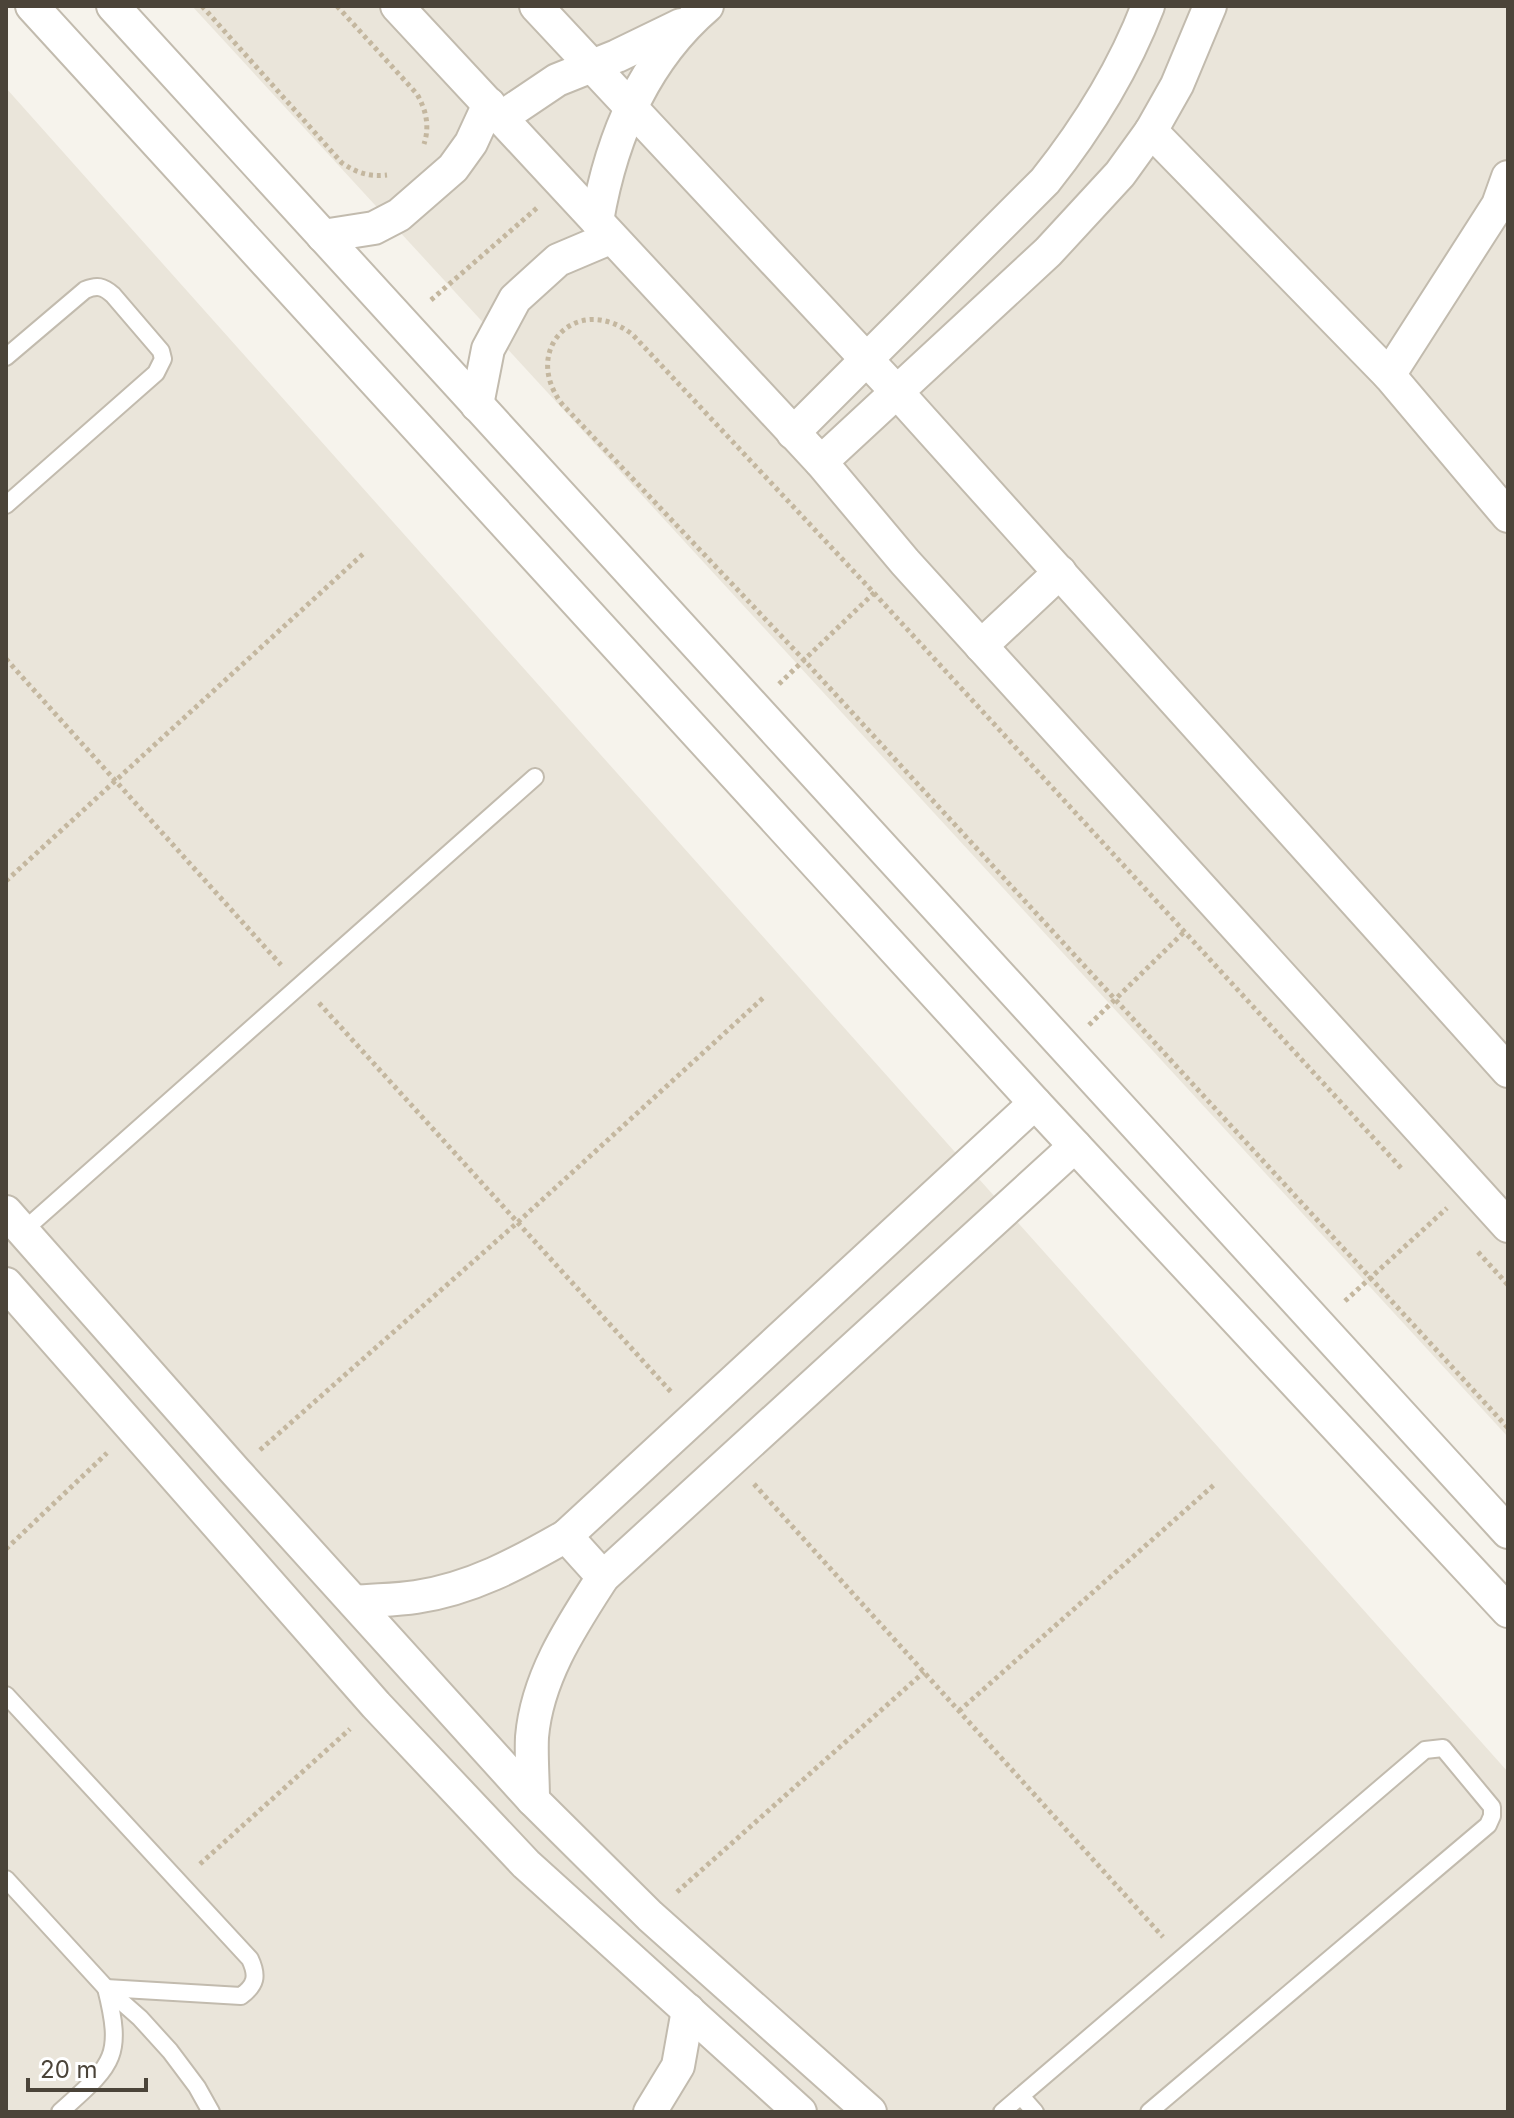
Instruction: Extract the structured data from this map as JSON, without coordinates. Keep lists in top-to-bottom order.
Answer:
{
  "scale_bar": "20 m"
}
